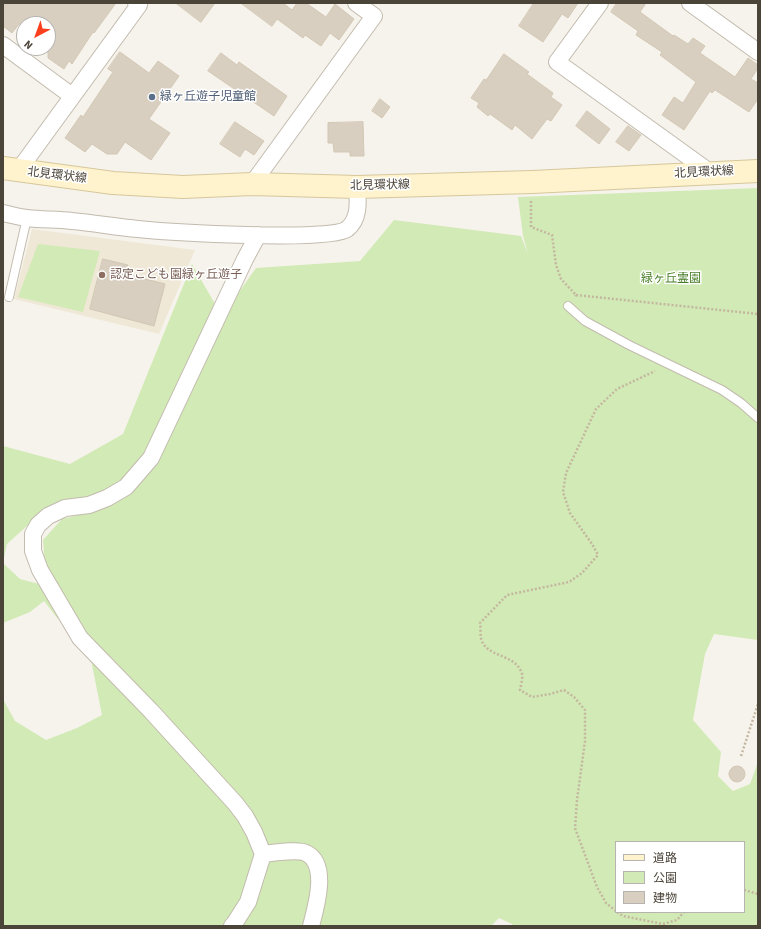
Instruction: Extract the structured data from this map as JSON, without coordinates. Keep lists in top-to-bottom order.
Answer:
{
  "streets": {
    "main road": ["北見環状線"]
  },
  "parks": ["緑ヶ丘霊園"],
  "places": ["緑ヶ丘遊子児童館", "認定こども園緑ヶ丘遊子"],
  "legend": ["道路", "公園", "建物"],
  "north": "bottom left"
}
